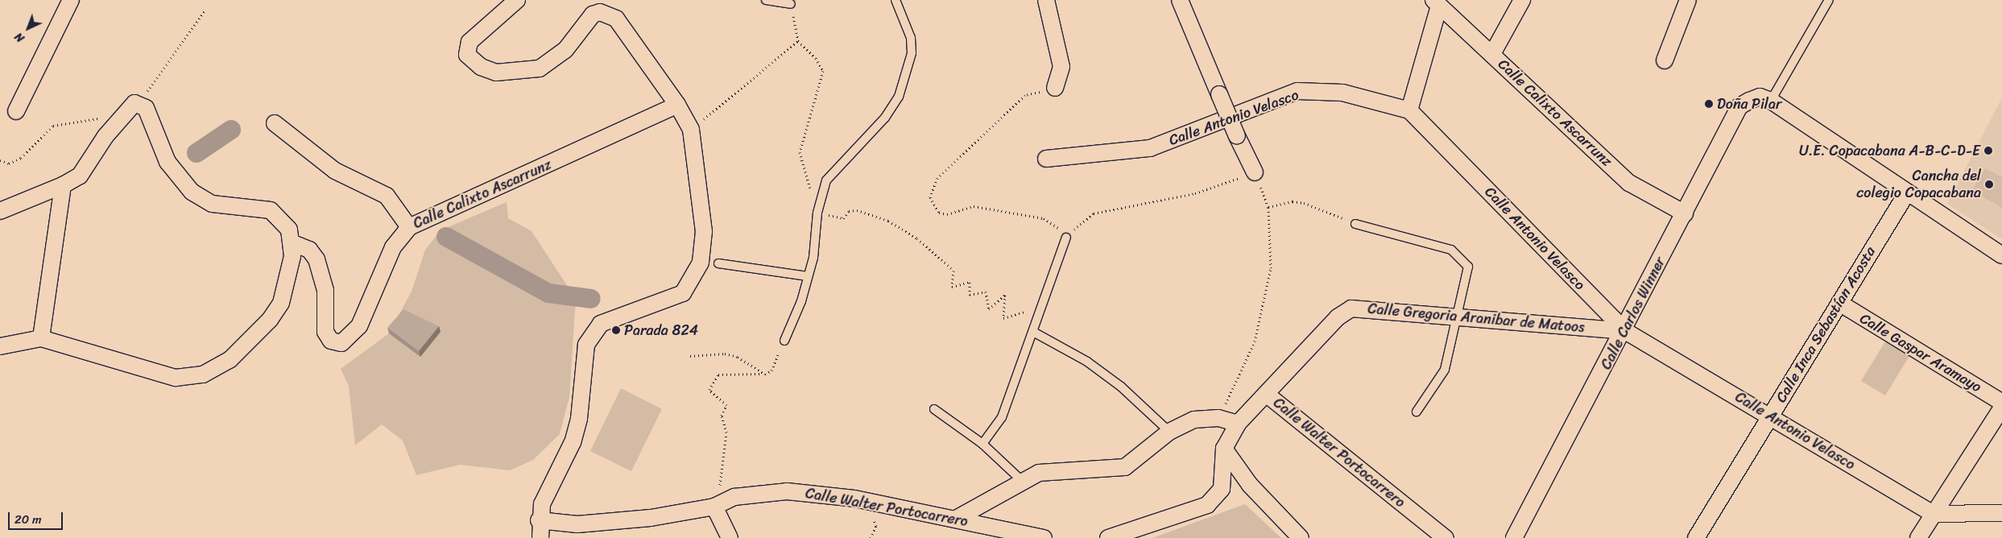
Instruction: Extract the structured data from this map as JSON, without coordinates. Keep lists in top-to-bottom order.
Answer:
{
  "streets": {
    "street": [
      "Calle Calixto Ascarrunz",
      "Calle Antonio Velasco",
      "Calle Carlos Winner",
      "Calle Gregoria Aranibar de Matoos",
      "Calle Inca Sebastían Acosta",
      "Calle Gaspar Aramayo",
      "Calle Walter Portocarrero"
    ]
  },
  "crossings": [
    ["Calle Calixto Ascarrunz", "Calle Carlos Winner"],
    ["Calle Antonio Velasco", "Calle Carlos Winner"],
    ["Calle Antonio Velasco", "Calle Gregoria Aranibar de Matoos"],
    ["Calle Antonio Velasco", "Calle Inca Sebastían Acosta"],
    ["Calle Carlos Winner", "Calle Gregoria Aranibar de Matoos"],
    ["Calle Gregoria Aranibar de Matoos", "Calle Walter Portocarrero"],
    ["Calle Inca Sebastían Acosta", "Calle Gaspar Aramayo"]
  ],
  "places": [
    "Doña Pilar",
    "U.E. Copacabana A-B-C-D-E",
    "Cancha del colegio Copacabana",
    "Parada 824"
  ],
  "scale_bar": "20 m",
  "north": "bottom left"
}
